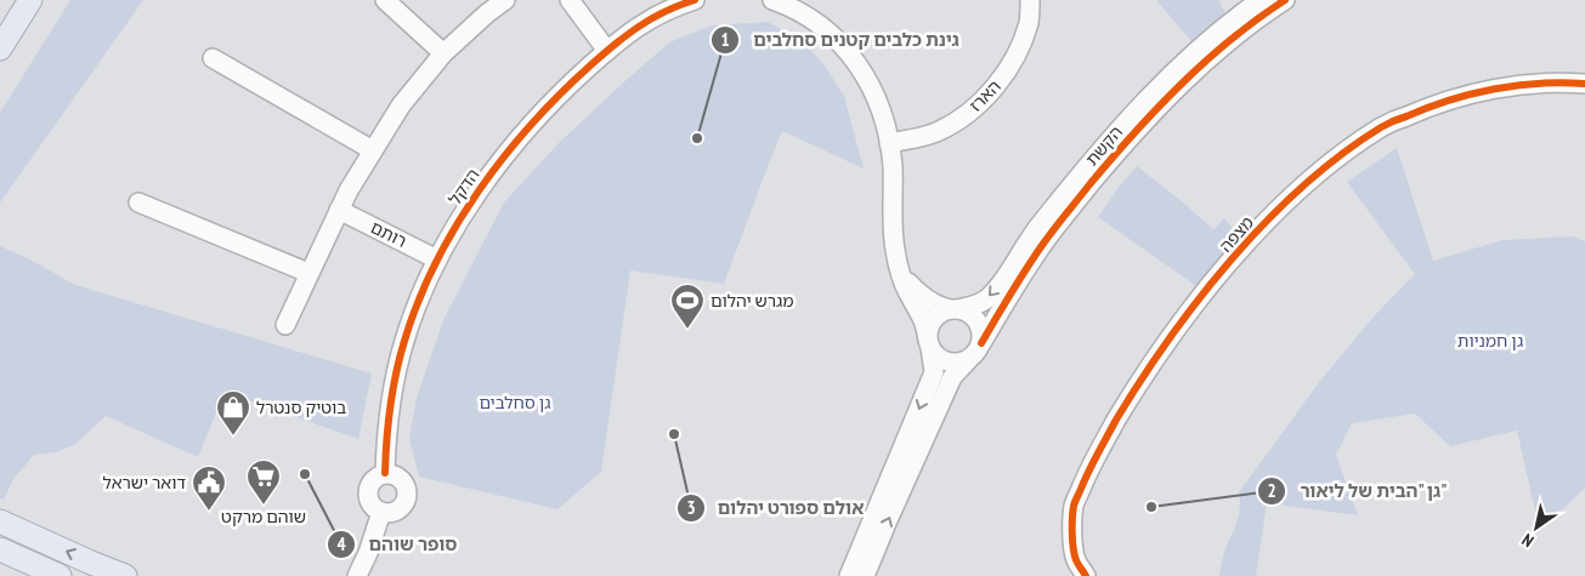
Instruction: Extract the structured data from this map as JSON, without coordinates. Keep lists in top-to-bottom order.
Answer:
{
  "streets": {
    "street": [
      "הארז",
      "הקשת",
      "הדקל",
      "רותם",
      "מצפה"
    ]
  },
  "crossings": [
    ["הדקל", "רותם"]
  ],
  "parks": ["גן חמניות", "גן סחלבים"],
  "places": {
    "other": [
      "גינת כלבים קטנים סחלבים",
      "אולם ספורט יהלום",
      "סופר שוהם",
      "גן \"הבית של ליאור\""
    ],
    "sports": ["מגרש יהלום"],
    "shop": ["בוטיק סנטרל"],
    "supermarket": ["שוהם מרקט"],
    "public building": ["דואר ישראל"]
  },
  "north": "bottom left"
}
